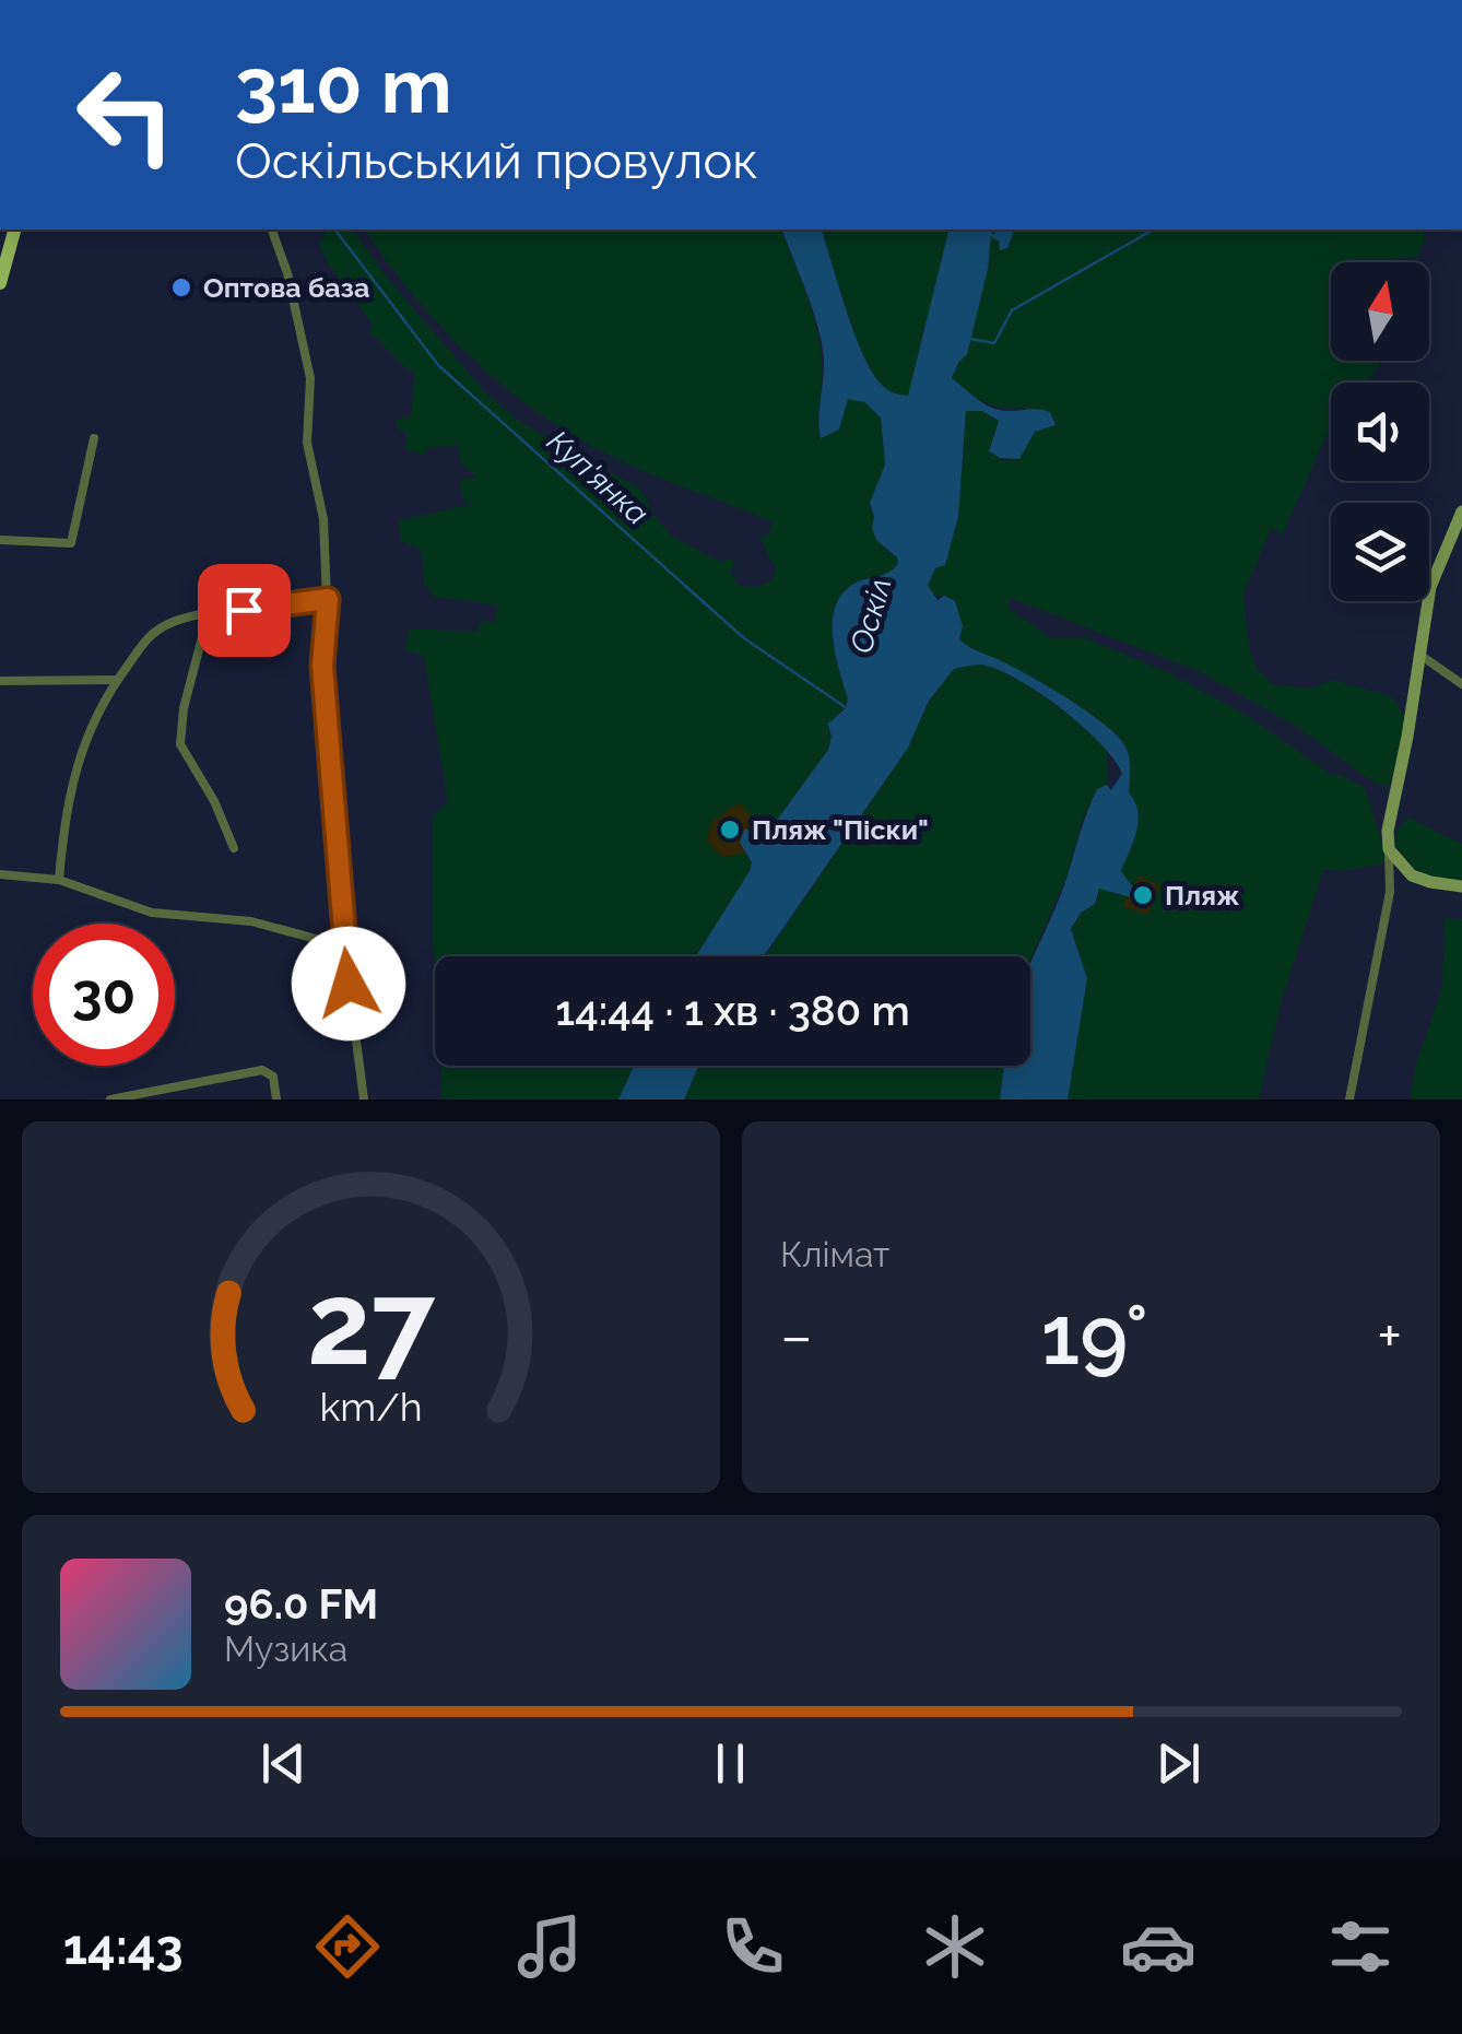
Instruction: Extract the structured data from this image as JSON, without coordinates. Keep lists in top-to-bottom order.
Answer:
{
  "water": ["Куп'янка", "Оскіл"],
  "places": ["Оптова база", "Пляж \"Піски\"", "Пляж"],
  "north": "top",
  "page": {
    "turn": ["310 m", "Оскільський провулок"],
    "limit": "30",
    "trip": "14:44 · 1 хв · 380 m",
    "tile": "Клімат",
    "heat": ["−", "19°", "+"],
    "song": ["96.0 FM", "Музика"],
    "tabs": "14:43",
    "gauge": ["27", "km/h"]
  }
}
